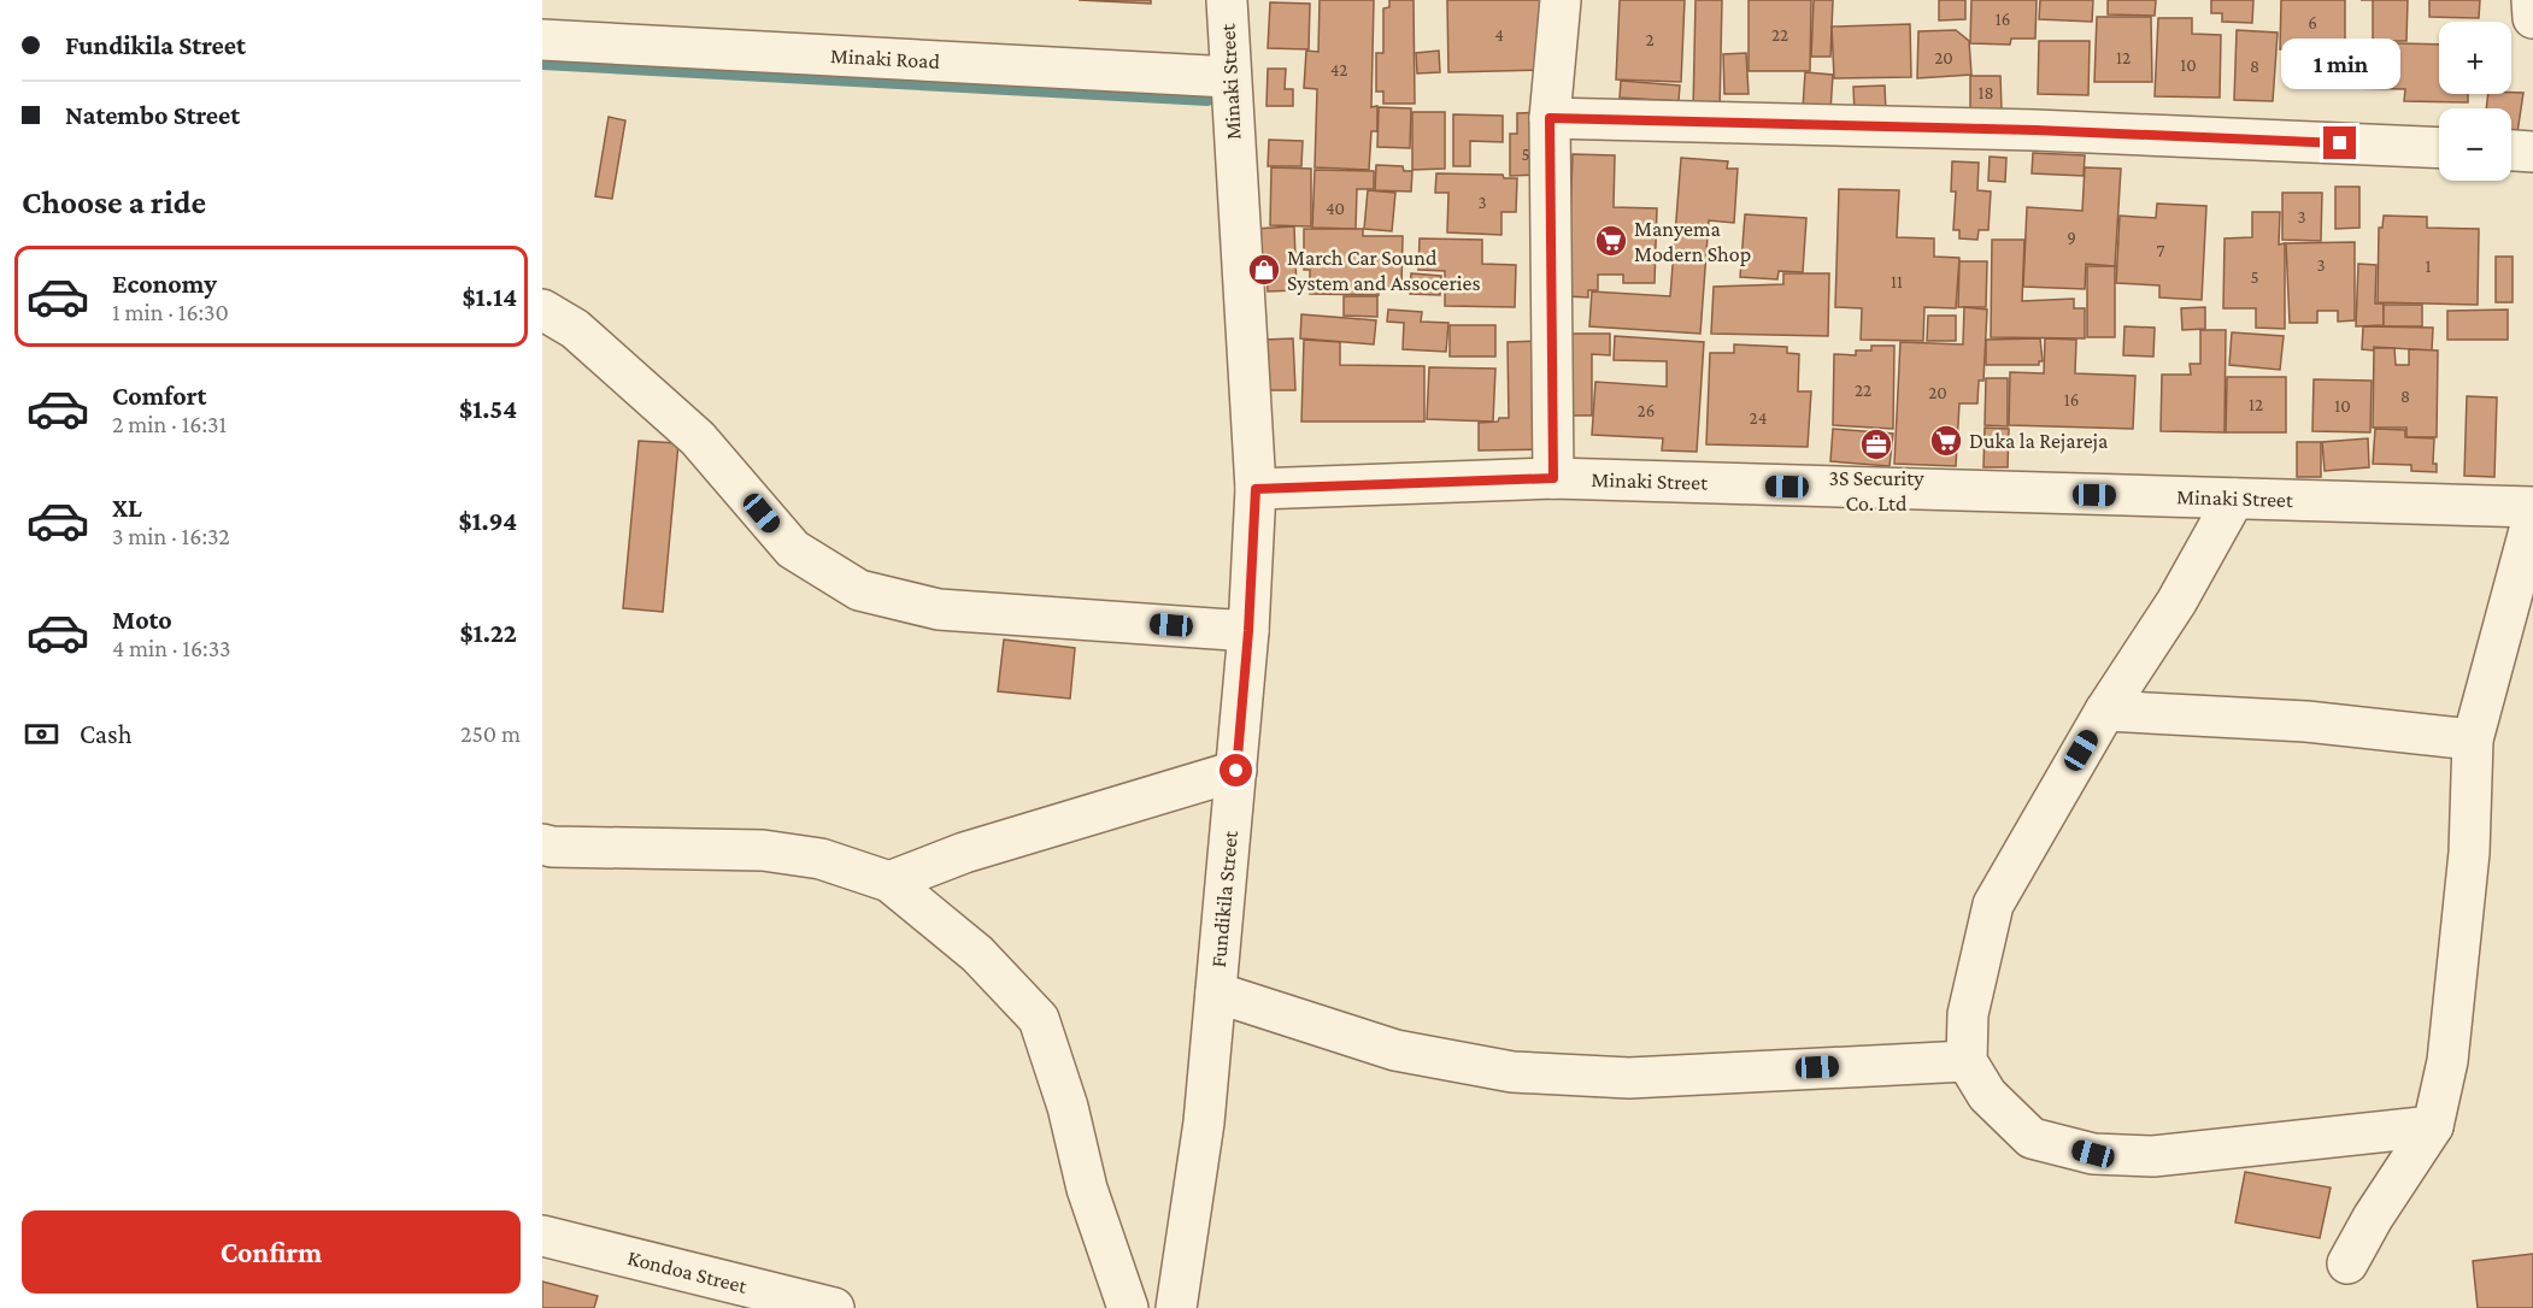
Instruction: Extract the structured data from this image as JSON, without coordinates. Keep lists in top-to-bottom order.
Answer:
{
  "streets": {
    "street": [
      "Minaki Road",
      "Minaki Street",
      "Fundikila Street",
      "Kondoa Street"
    ]
  },
  "crossings": [
    ["Minaki Road", "Minaki Street"],
    ["Minaki Street", "Fundikila Street"]
  ],
  "places": {
    "supermarket": ["Manyema Modern Shop", "Duka la Rejareja"],
    "shop": ["March Car Sound System and Assoceries"],
    "office": ["3S Security Co. Ltd"]
  },
  "house_numbers": [
    "16",
    "6",
    "4",
    "22",
    "2",
    "20",
    "12",
    "10",
    "8",
    "42",
    "18",
    "5",
    "3",
    "40",
    "3",
    "9",
    "7",
    "3",
    "1",
    "5",
    "11",
    "22",
    "20",
    "8",
    "16",
    "12",
    "10",
    "26",
    "24"
  ],
  "page": {
    "banner": ["Fundikila Street", "Natembo Street"],
    "map_buttons": ["+", "−"],
    "bubble": "1 min",
    "heading": "Choose a ride",
    "list": [
      {
        "name": "Economy",
        "note": "1 min · 16:30",
        "value": "$1.14"
      },
      {
        "name": "Comfort",
        "note": "2 min · 16:31",
        "value": "$1.54"
      },
      {
        "name": "XL",
        "note": "3 min · 16:32",
        "value": "$1.94"
      },
      {
        "name": "Moto",
        "note": "4 min · 16:33",
        "value": "$1.22"
      }
    ],
    "pay": ["Cash", "250 m"],
    "buttons": "Confirm"
  }
}
